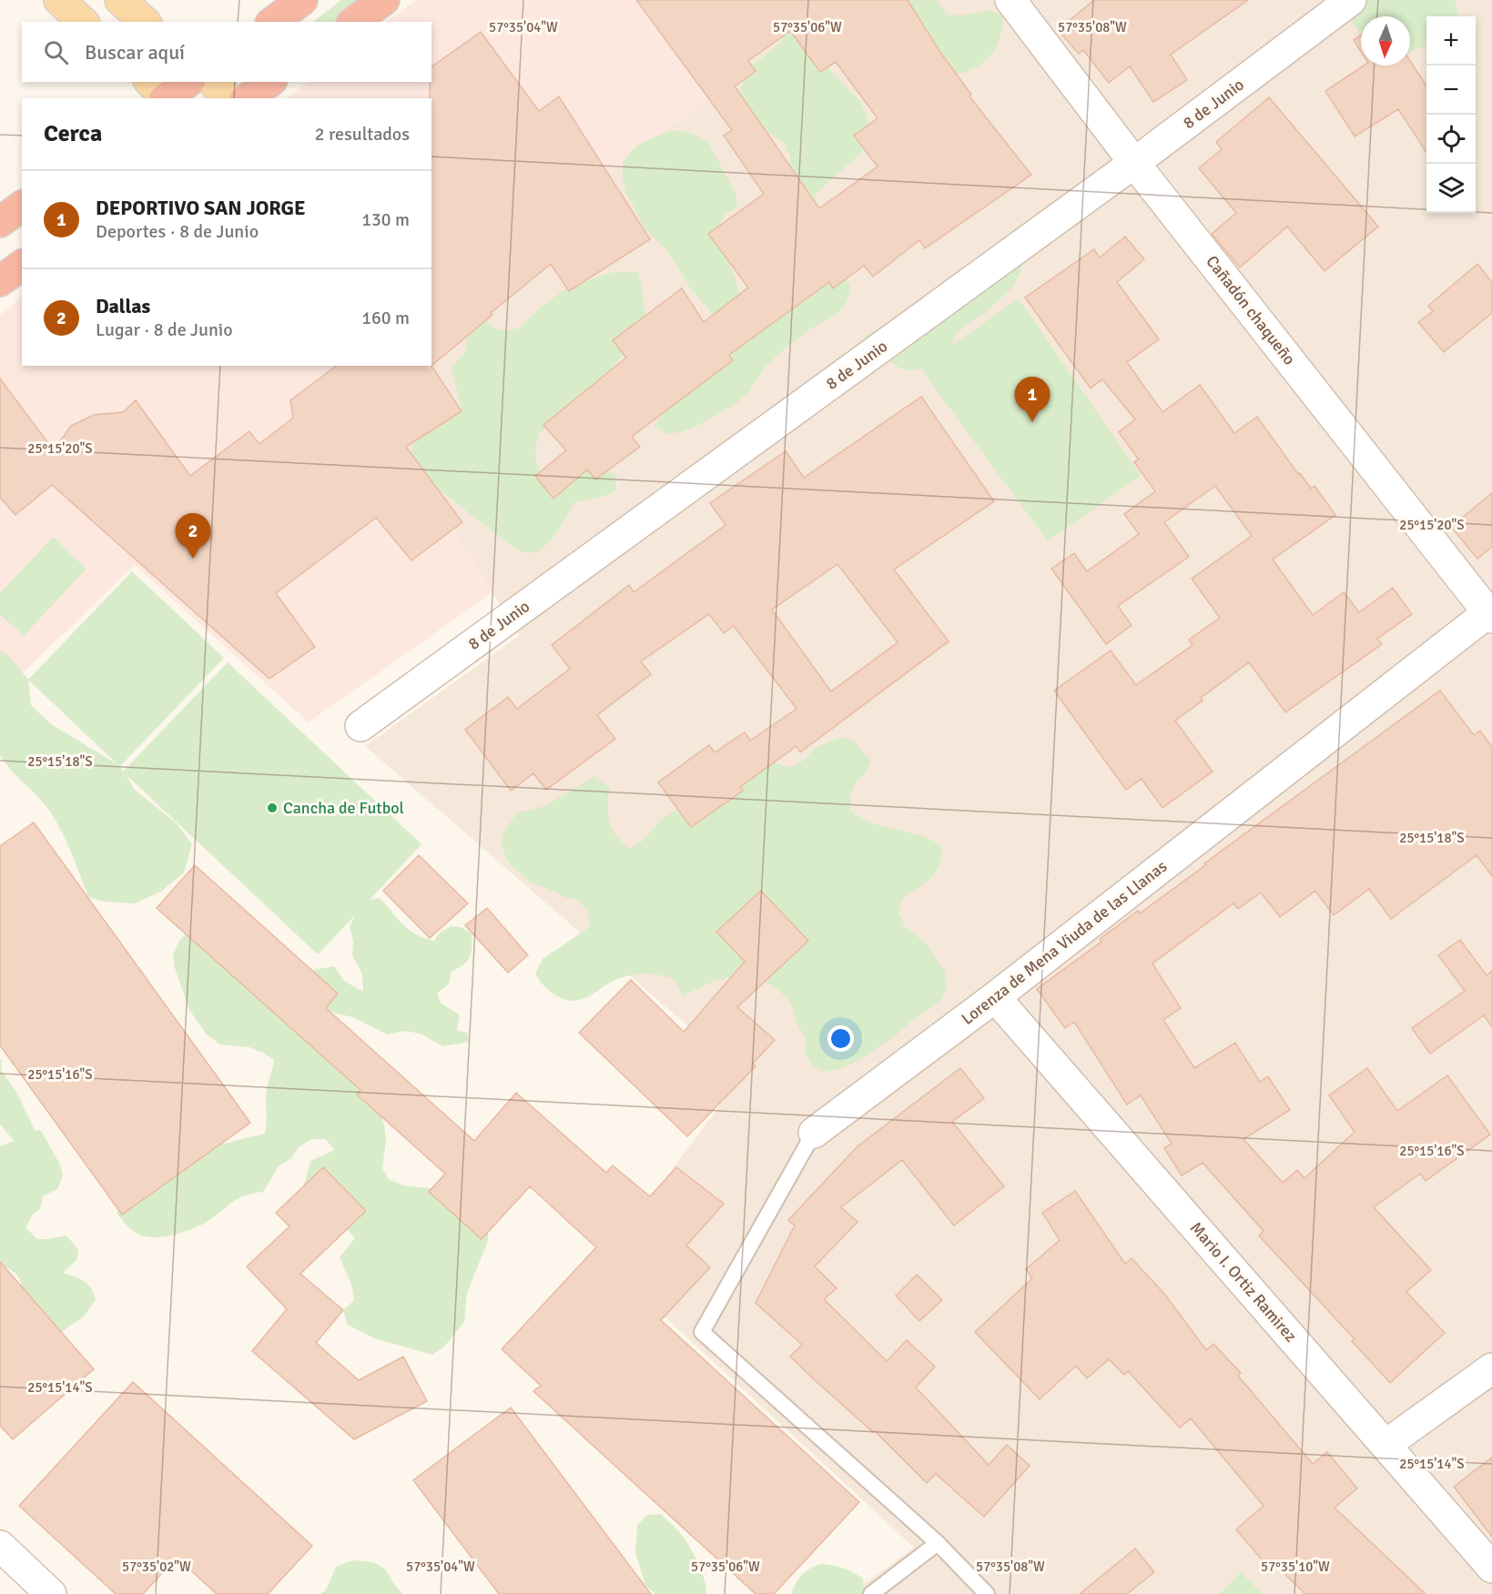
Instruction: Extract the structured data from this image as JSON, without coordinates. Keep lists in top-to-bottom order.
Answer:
{
  "streets": {
    "street": [
      "8 de Junio",
      "Cañadón chaqueño",
      "Lorenza de Mena Viuda de las Llanas",
      "Mario I. Ortiz Ramirez"
    ]
  },
  "crossings": [
    ["8 de Junio", "Cañadón chaqueño"],
    ["Cañadón chaqueño", "Lorenza de Mena Viuda de las Llanas"],
    ["Lorenza de Mena Viuda de las Llanas", "Mario I. Ortiz Ramirez"]
  ],
  "places": ["Cancha de Futbol"],
  "north": "bottom",
  "page": {
    "map_buttons": ["+", "−"],
    "search": "Buscar aquí",
    "heading": ["Cerca", "2 resultados"],
    "list": [
      {
        "mark": "1",
        "name": "DEPORTIVO SAN JORGE",
        "note": "Deportes · 8 de Junio",
        "value": "130 m"
      },
      {
        "mark": "2",
        "name": "Dallas",
        "note": "Lugar · 8 de Junio",
        "value": "160 m"
      }
    ],
    "pins": ["1", "2"]
  },
  "coordinates": [
    "57°35'04\"W",
    "57°35'06\"W",
    "57°35'08\"W",
    "25°15'20\"S",
    "25°15'18\"S",
    "25°15'16\"S",
    "25°15'14\"S",
    "57°35'02\"W",
    "57°35'10\"W"
  ]
}
